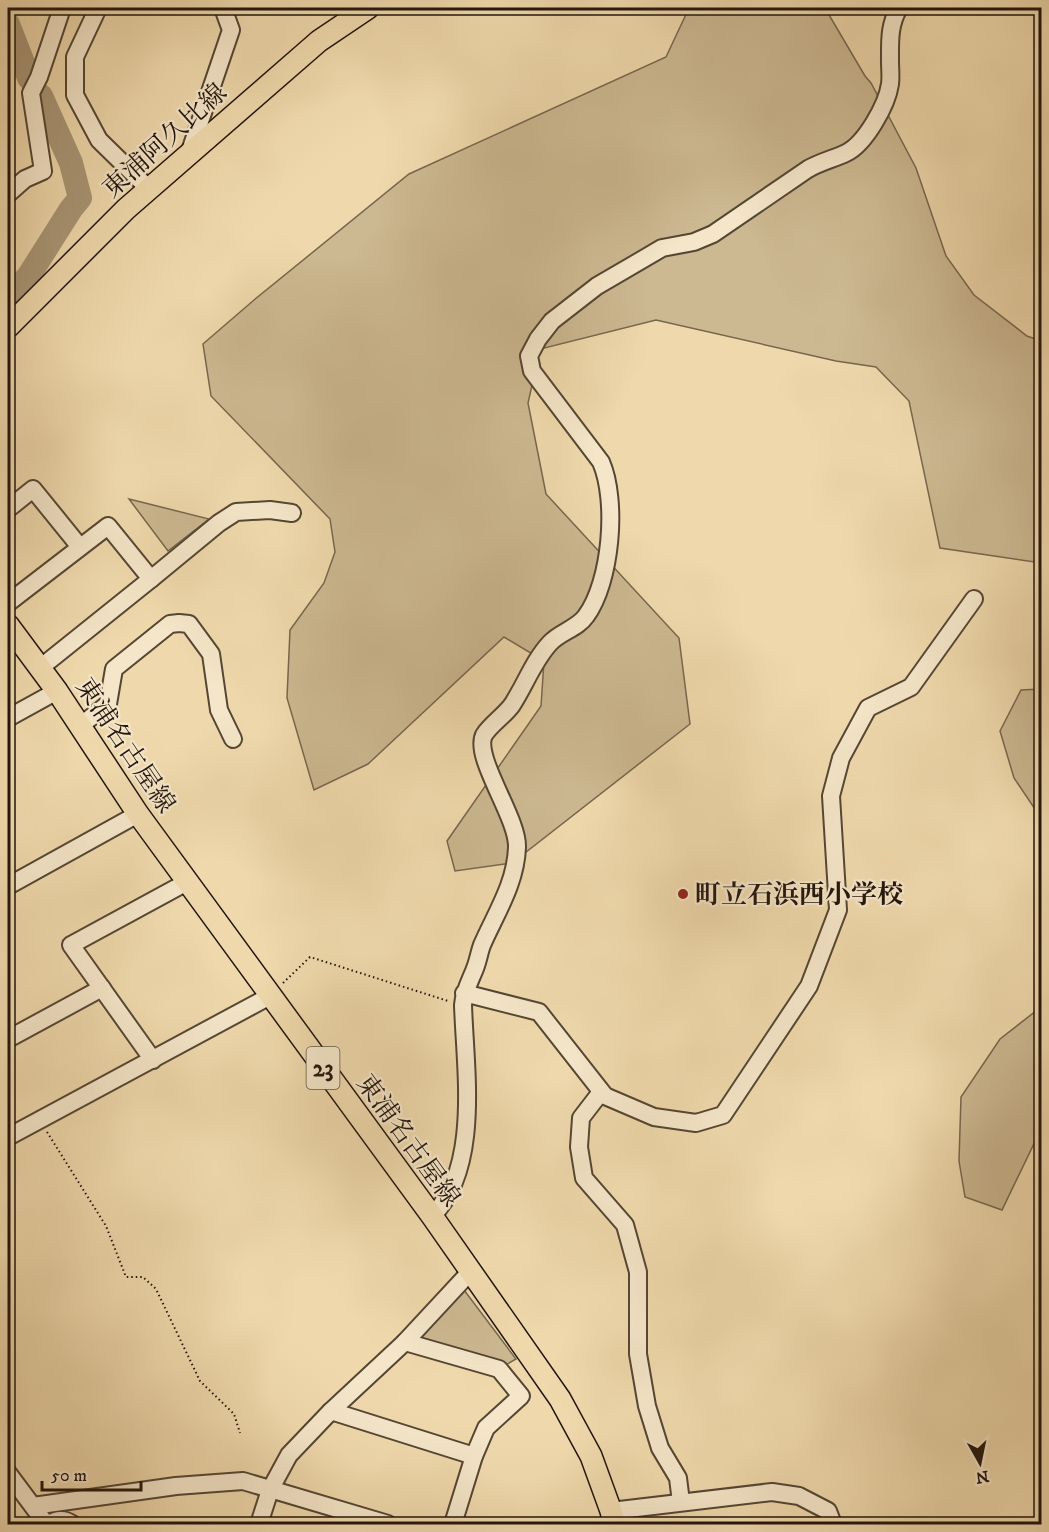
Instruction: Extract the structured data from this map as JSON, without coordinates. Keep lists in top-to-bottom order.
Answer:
{
  "streets": {
    "main road": ["東浦阿久比線", "東浦名古屋線", "23"]
  },
  "places": ["町立石浜西小学校"],
  "scale_bar": "50 m",
  "north": "bottom"
}
